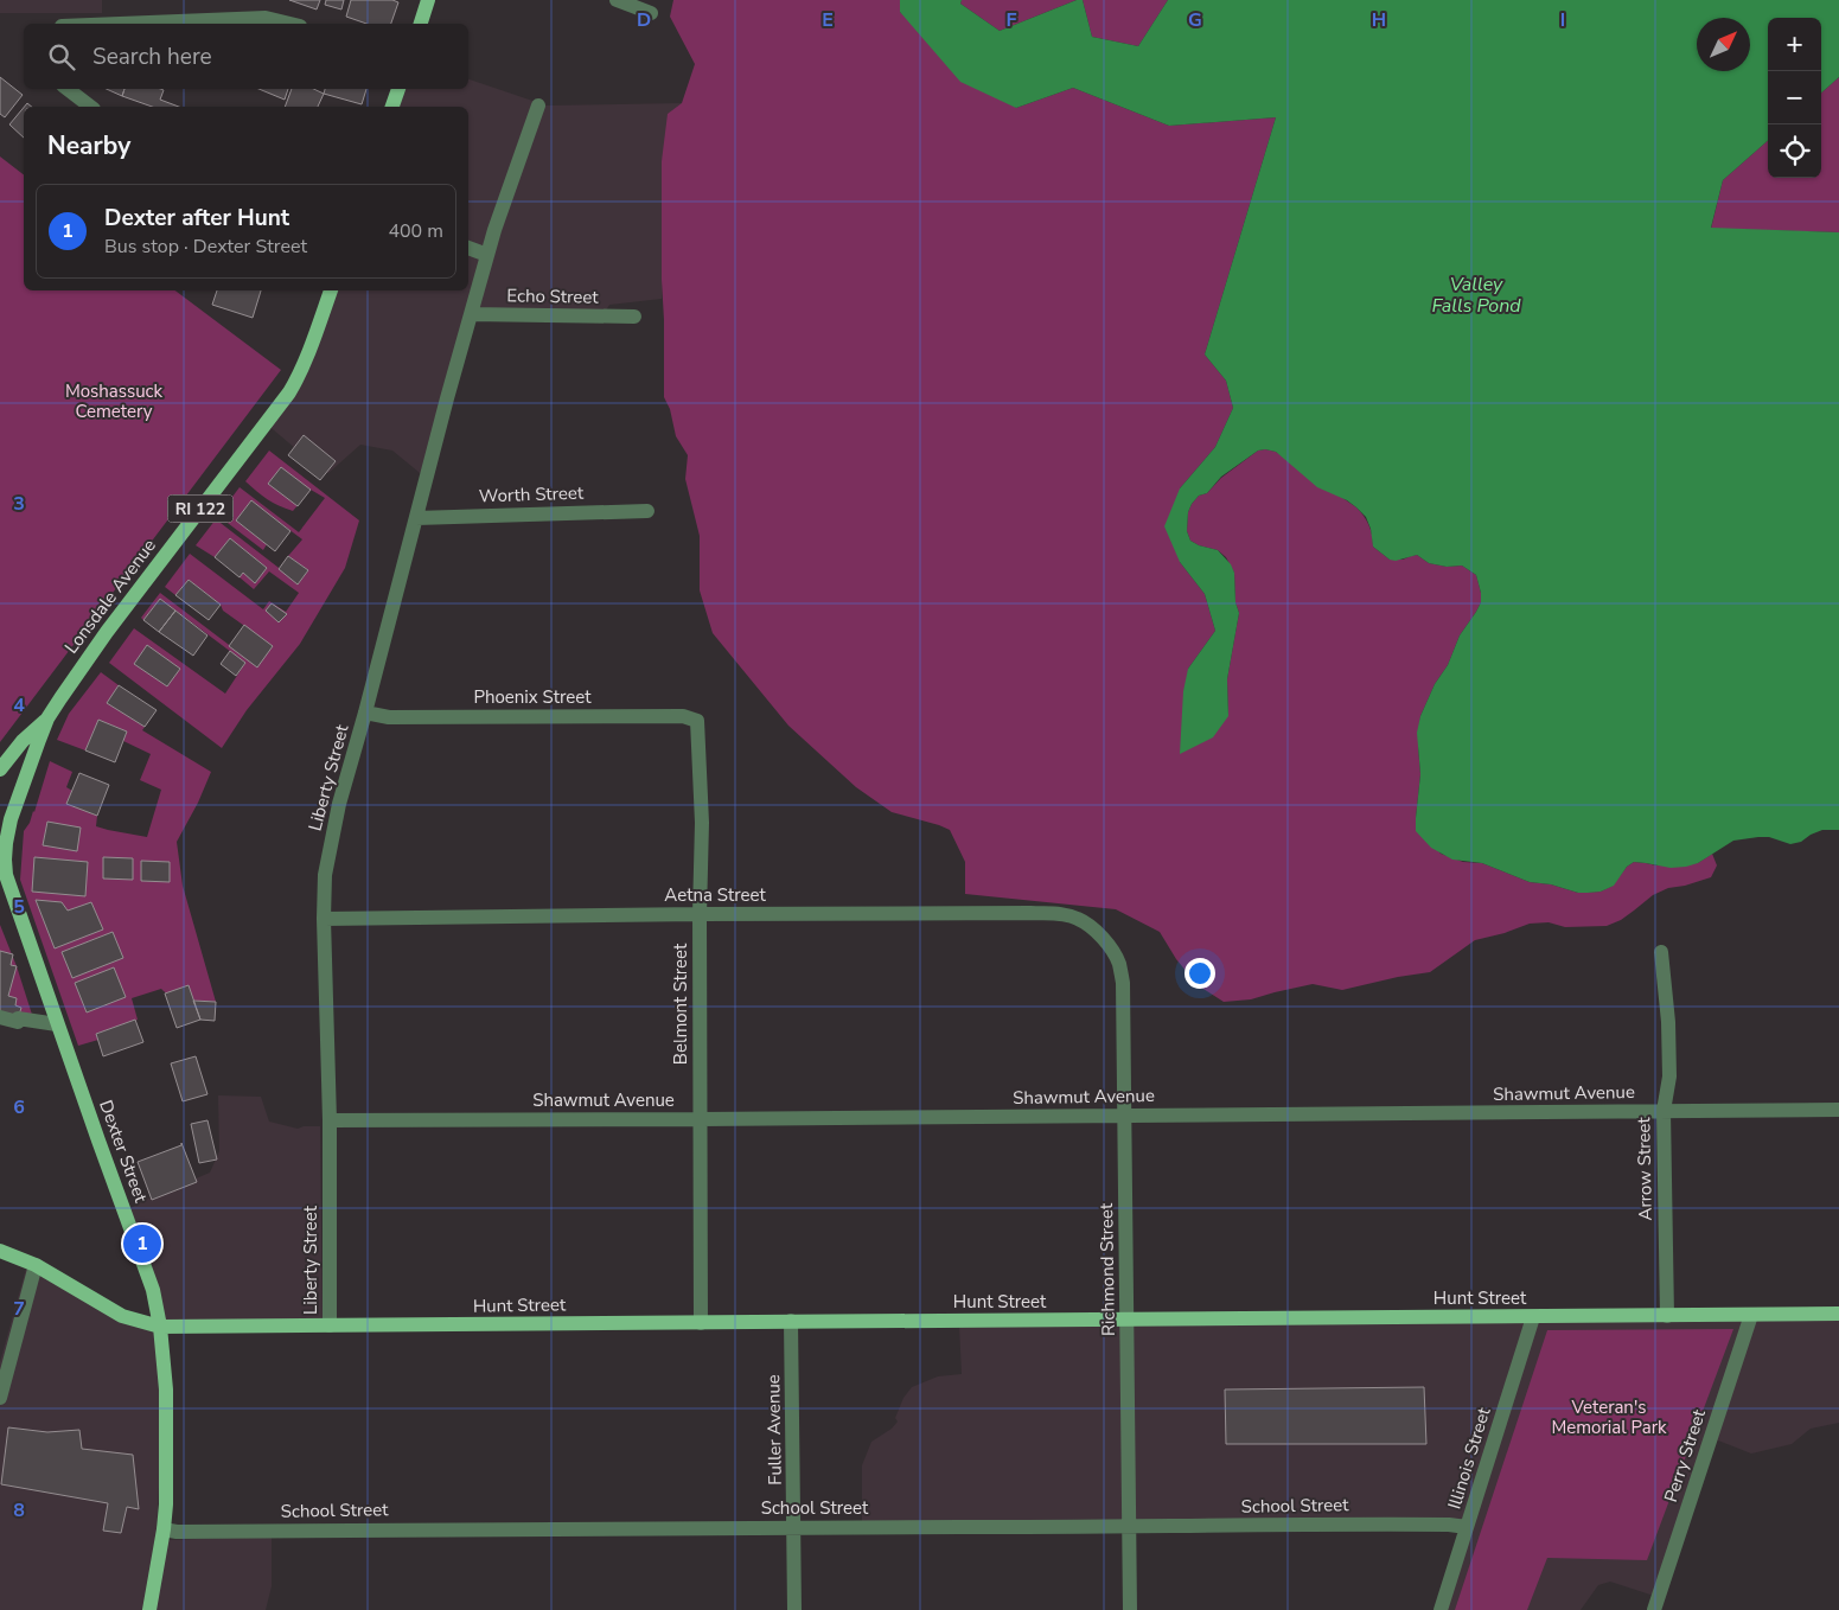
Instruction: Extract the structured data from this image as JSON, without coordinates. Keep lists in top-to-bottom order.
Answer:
{
  "streets": {
    "main road": [
      "RI 122",
      "Lonsdale Avenue",
      "Dexter Street",
      "Hunt Street"
    ],
    "street": [
      "Echo Street",
      "Worth Street",
      "Phoenix Street",
      "Liberty Street",
      "Aetna Street",
      "Belmont Street",
      "Shawmut Avenue",
      "Arrow Street",
      "Richmond Street",
      "Fuller Avenue",
      "Perry Street",
      "Illinois Street",
      "School Street"
    ]
  },
  "crossings": [
    ["Echo Street", "Liberty Street"],
    ["Worth Street", "Liberty Street"],
    ["Lonsdale Avenue", "Dexter Street"],
    ["Phoenix Street", "Liberty Street"],
    ["Phoenix Street", "Belmont Street"],
    ["Liberty Street", "Aetna Street"],
    ["Liberty Street", "Shawmut Avenue"],
    ["Liberty Street", "Hunt Street"],
    ["Aetna Street", "Belmont Street"],
    ["Aetna Street", "Richmond Street"],
    ["Belmont Street", "Shawmut Avenue"],
    ["Belmont Street", "Hunt Street"],
    ["Shawmut Avenue", "Arrow Street"],
    ["Shawmut Avenue", "Richmond Street"],
    ["Dexter Street", "Hunt Street"],
    ["Dexter Street", "School Street"],
    ["Arrow Street", "Hunt Street"],
    ["Richmond Street", "Hunt Street"],
    ["Richmond Street", "School Street"],
    ["Hunt Street", "Fuller Avenue"],
    ["Hunt Street", "Perry Street"],
    ["Hunt Street", "Illinois Street"],
    ["Fuller Avenue", "School Street"],
    ["Illinois Street", "School Street"]
  ],
  "water": ["Valley Falls Pond"],
  "parks": ["Moshassuck Cemetery", "Veteran's Memorial Park"],
  "north": "top right",
  "page": {
    "map_buttons": ["+", "−"],
    "search": "Search here",
    "heading": "Nearby",
    "list": [
      {
        "mark": "1",
        "name": "Dexter after Hunt",
        "note": "Bus stop · Dexter Street",
        "value": "400 m"
      }
    ],
    "pins": "1"
  },
  "grid": {
    "columns": [
      "D",
      "E",
      "F",
      "G",
      "H",
      "I"
    ],
    "rows": [
      "3",
      "4",
      "5",
      "6",
      "7",
      "8"
    ]
  }
}
